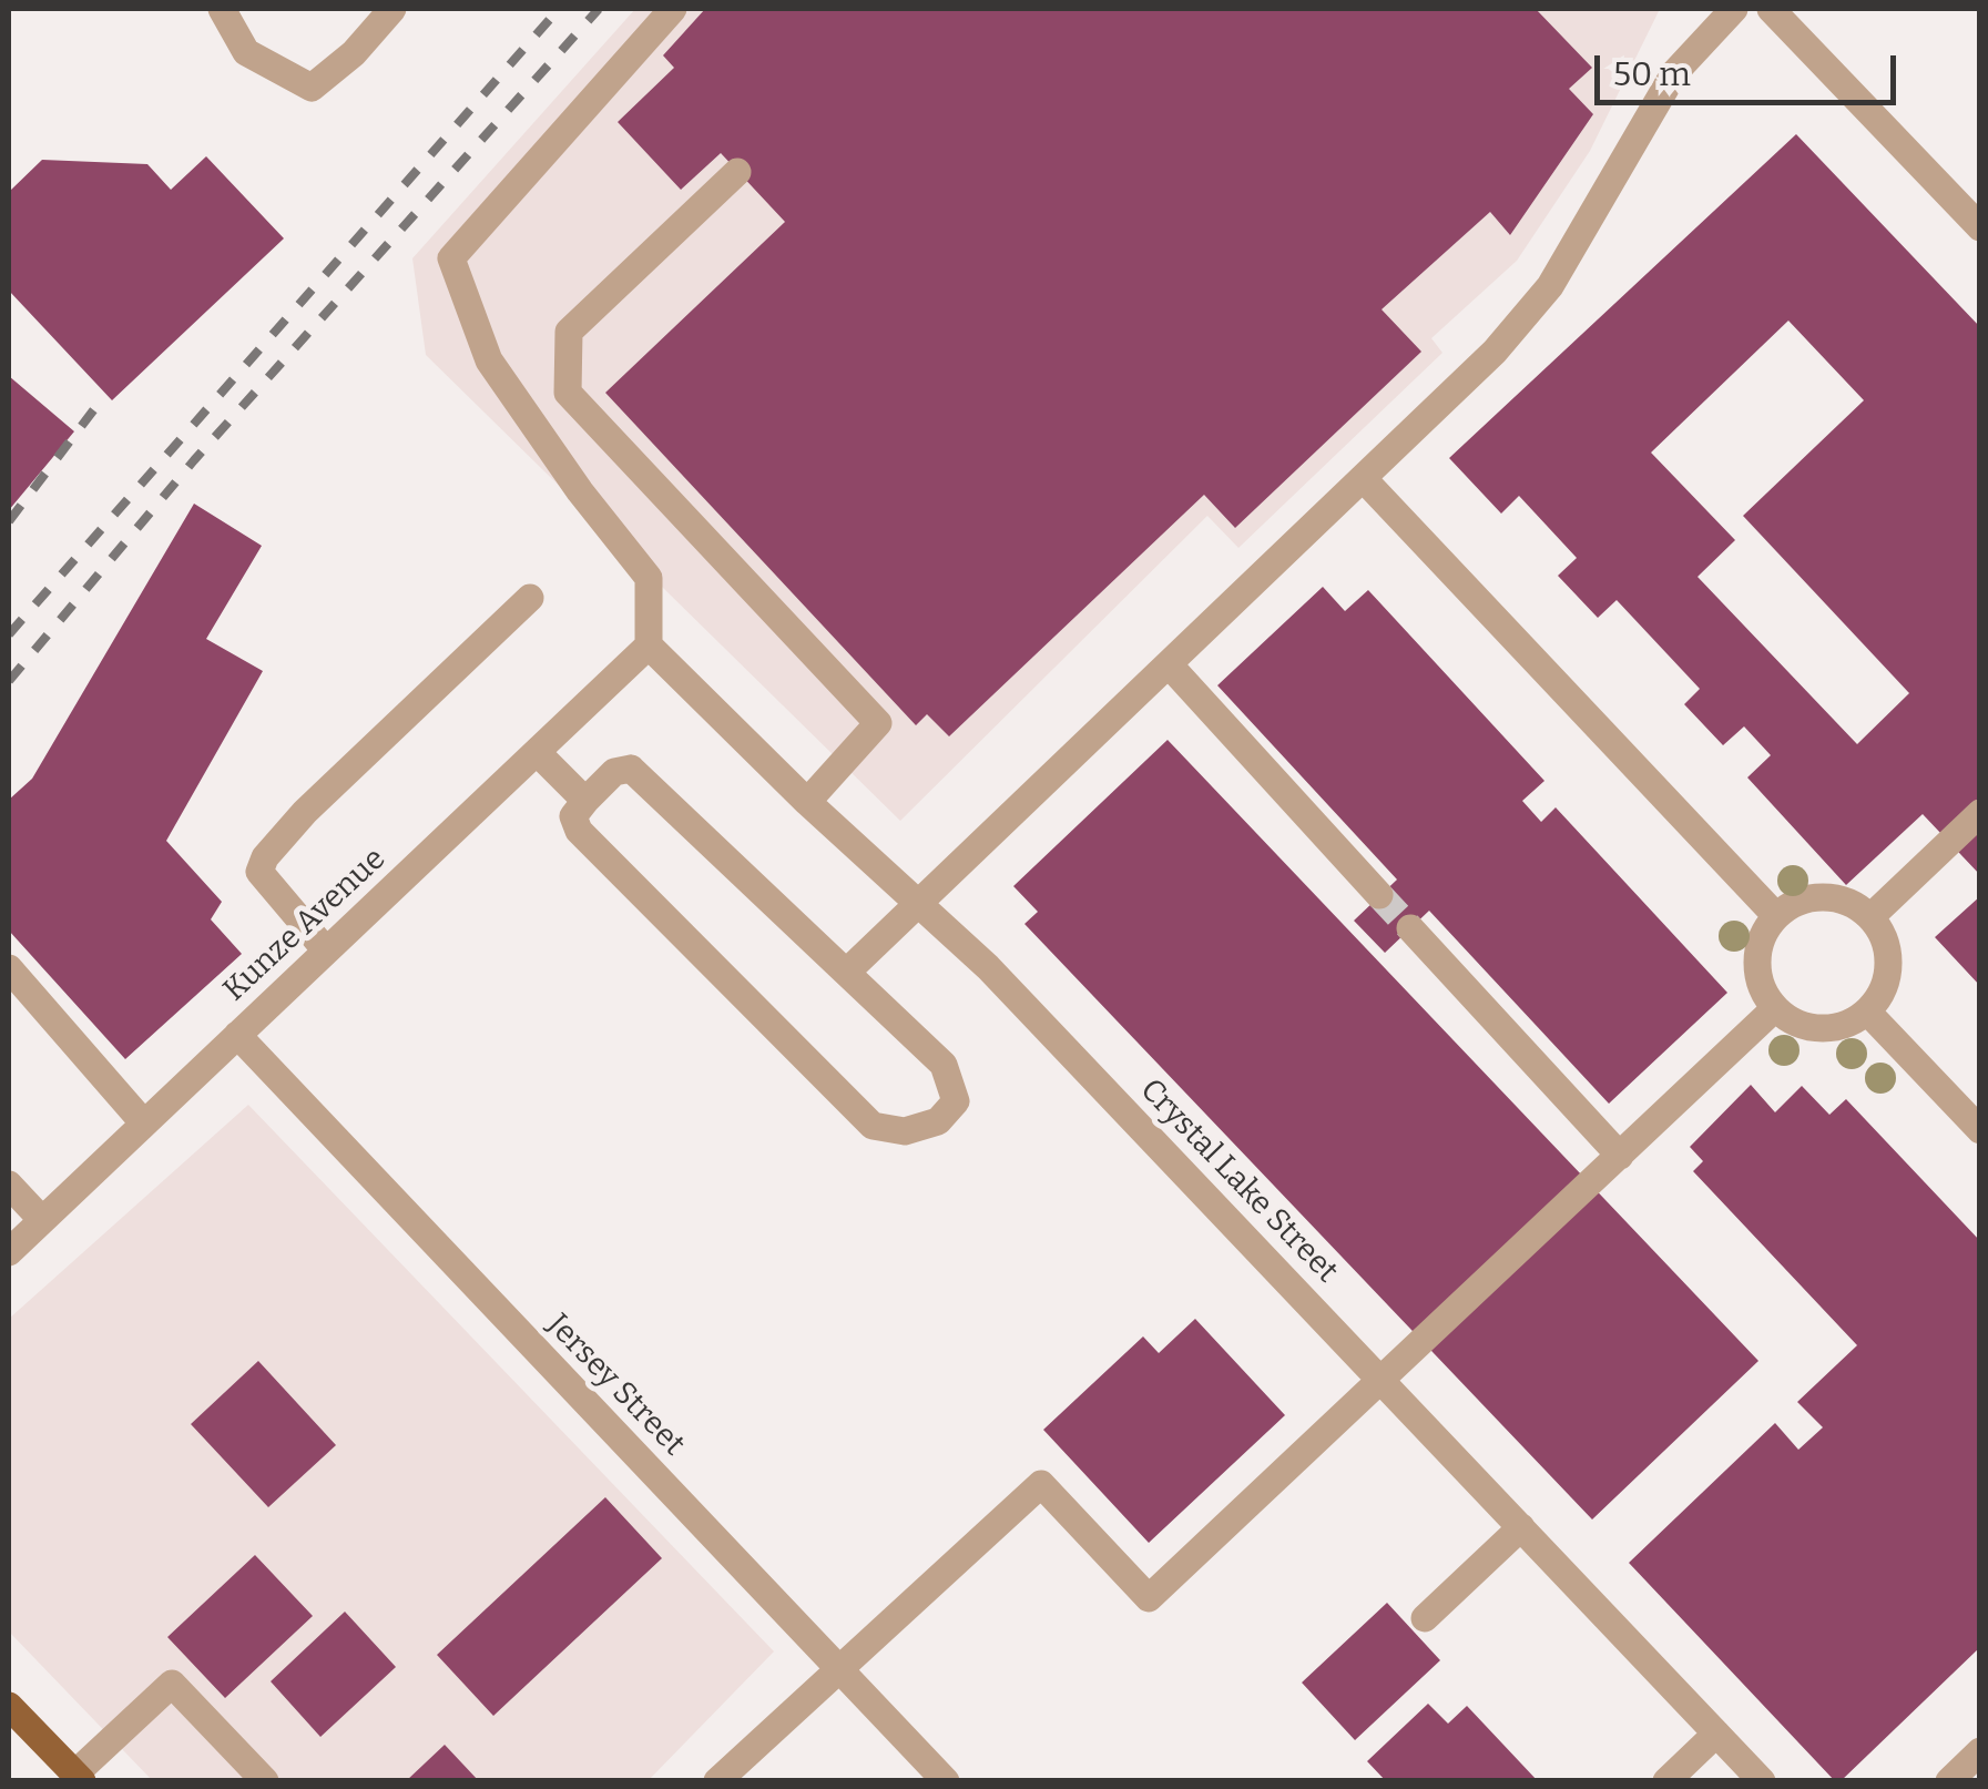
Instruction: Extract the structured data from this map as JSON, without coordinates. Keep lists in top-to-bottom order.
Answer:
{
  "streets": {
    "street": ["Kunze Avenue", "Crystal Lake Street", "Jersey Street"]
  },
  "crossings": [
    ["Kunze Avenue", "Crystal Lake Street"],
    ["Kunze Avenue", "Jersey Street"]
  ],
  "scale_bar": "50 m"
}
